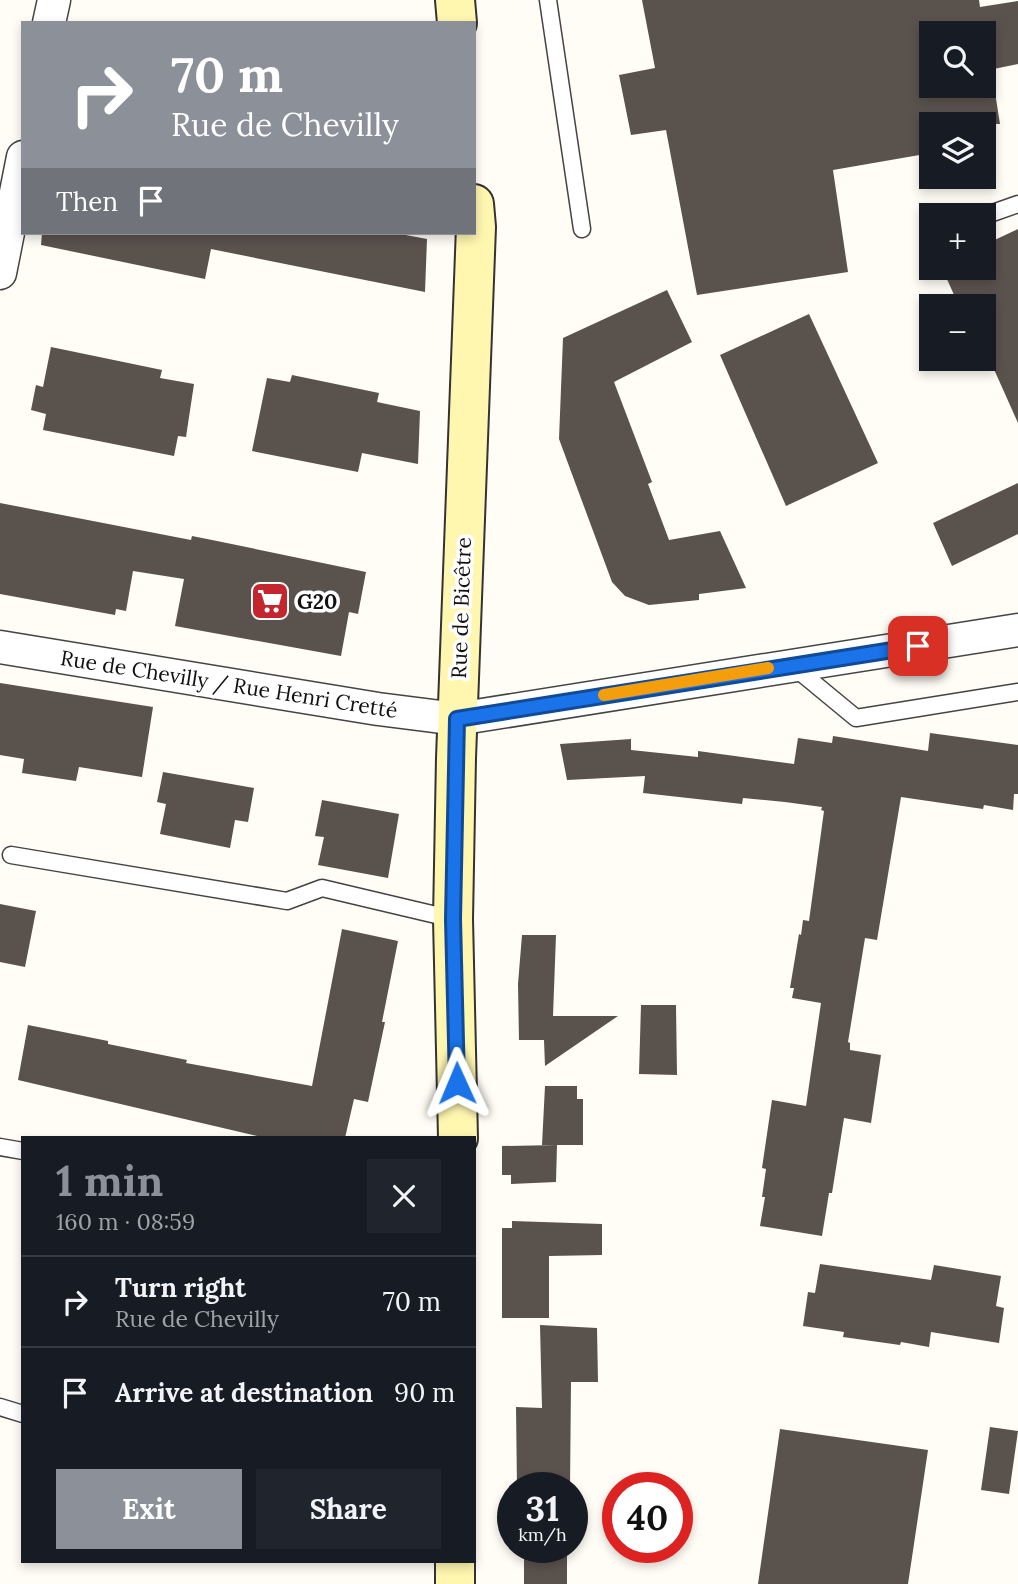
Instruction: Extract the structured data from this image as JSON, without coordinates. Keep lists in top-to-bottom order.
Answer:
{
  "streets": {
    "street": ["Rue de Bicêtre", "Rue de Chevilly / Rue Henri Cretté"]
  },
  "crossings": [
    ["Rue de Bicêtre", "Rue de Chevilly / Rue Henri Cretté"]
  ],
  "places": {
    "supermarket": ["G20"]
  },
  "page": {
    "map_buttons": ["+", "−"],
    "turn": ["70 m", "Rue de Chevilly"],
    "then": "Then",
    "heading": ["1 min", "160 m · 08:59"],
    "list": [
      {
        "name": "Turn right",
        "note": "Rue de Chevilly",
        "value": "70 m"
      },
      {
        "name": "Arrive at destination",
        "value": "90 m"
      }
    ],
    "buttons": ["Exit", "Share"],
    "speed": "31 km/h",
    "limit": "40"
  }
}
